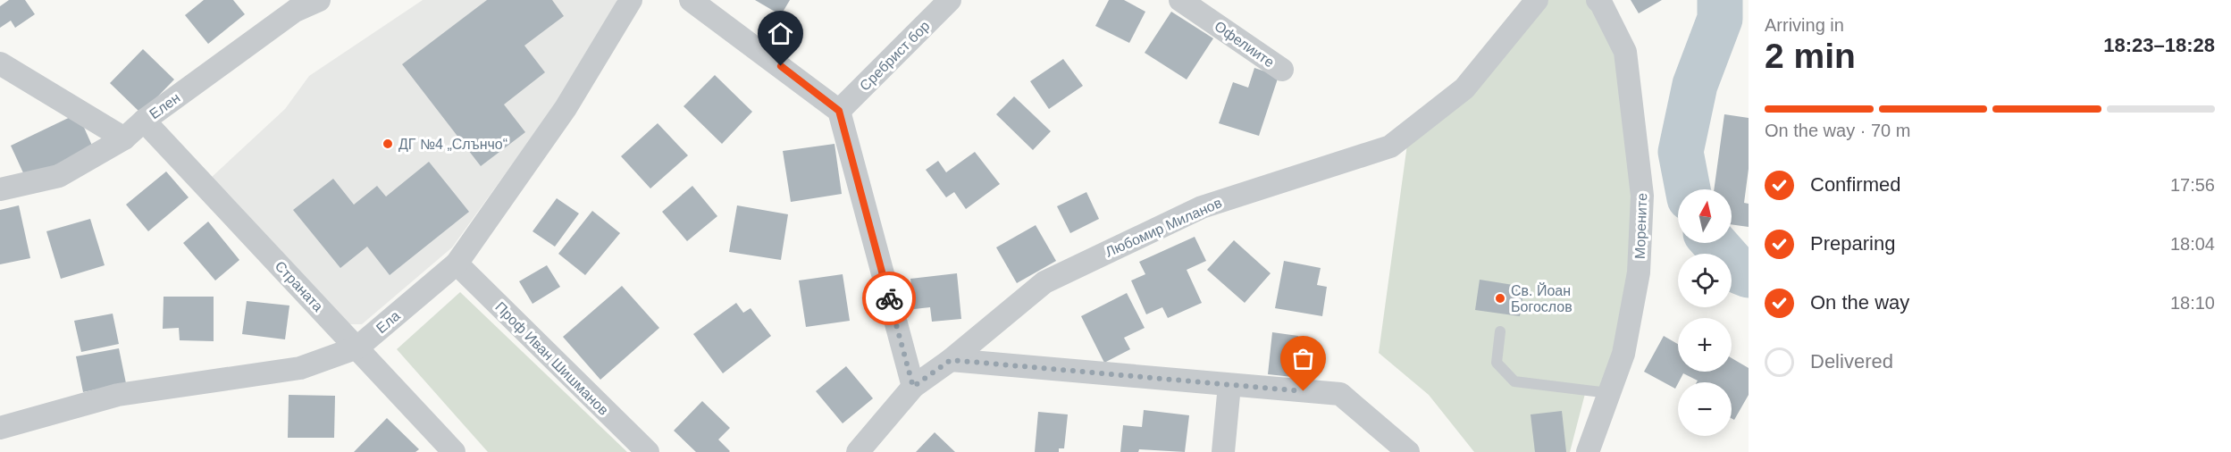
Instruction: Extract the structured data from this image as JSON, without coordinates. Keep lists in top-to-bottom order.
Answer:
{
  "streets": {
    "street": [
      "Офелиите",
      "Сребрист бор",
      "Елен",
      "Морените",
      "Любомир Миланов",
      "Страната",
      "Ела",
      "Проф Иван Шишманов"
    ]
  },
  "crossings": [
    ["Елен", "Страната"],
    ["Страната", "Ела"],
    ["Ела", "Проф Иван Шишманов"]
  ],
  "places": ["ДГ №4 „Слънчо“", "Св. Йоан Богослов"],
  "north": "top",
  "page": {
    "heading": ["2 min", "Arriving in", "18:23–18:28"],
    "bar": "On the way · 70 m",
    "list": [
      ["Confirmed", "17:56"],
      ["Preparing", "18:04"],
      ["On the way", "18:10"],
      "Delivered"
    ],
    "map_buttons": ["+", "−"]
  }
}
